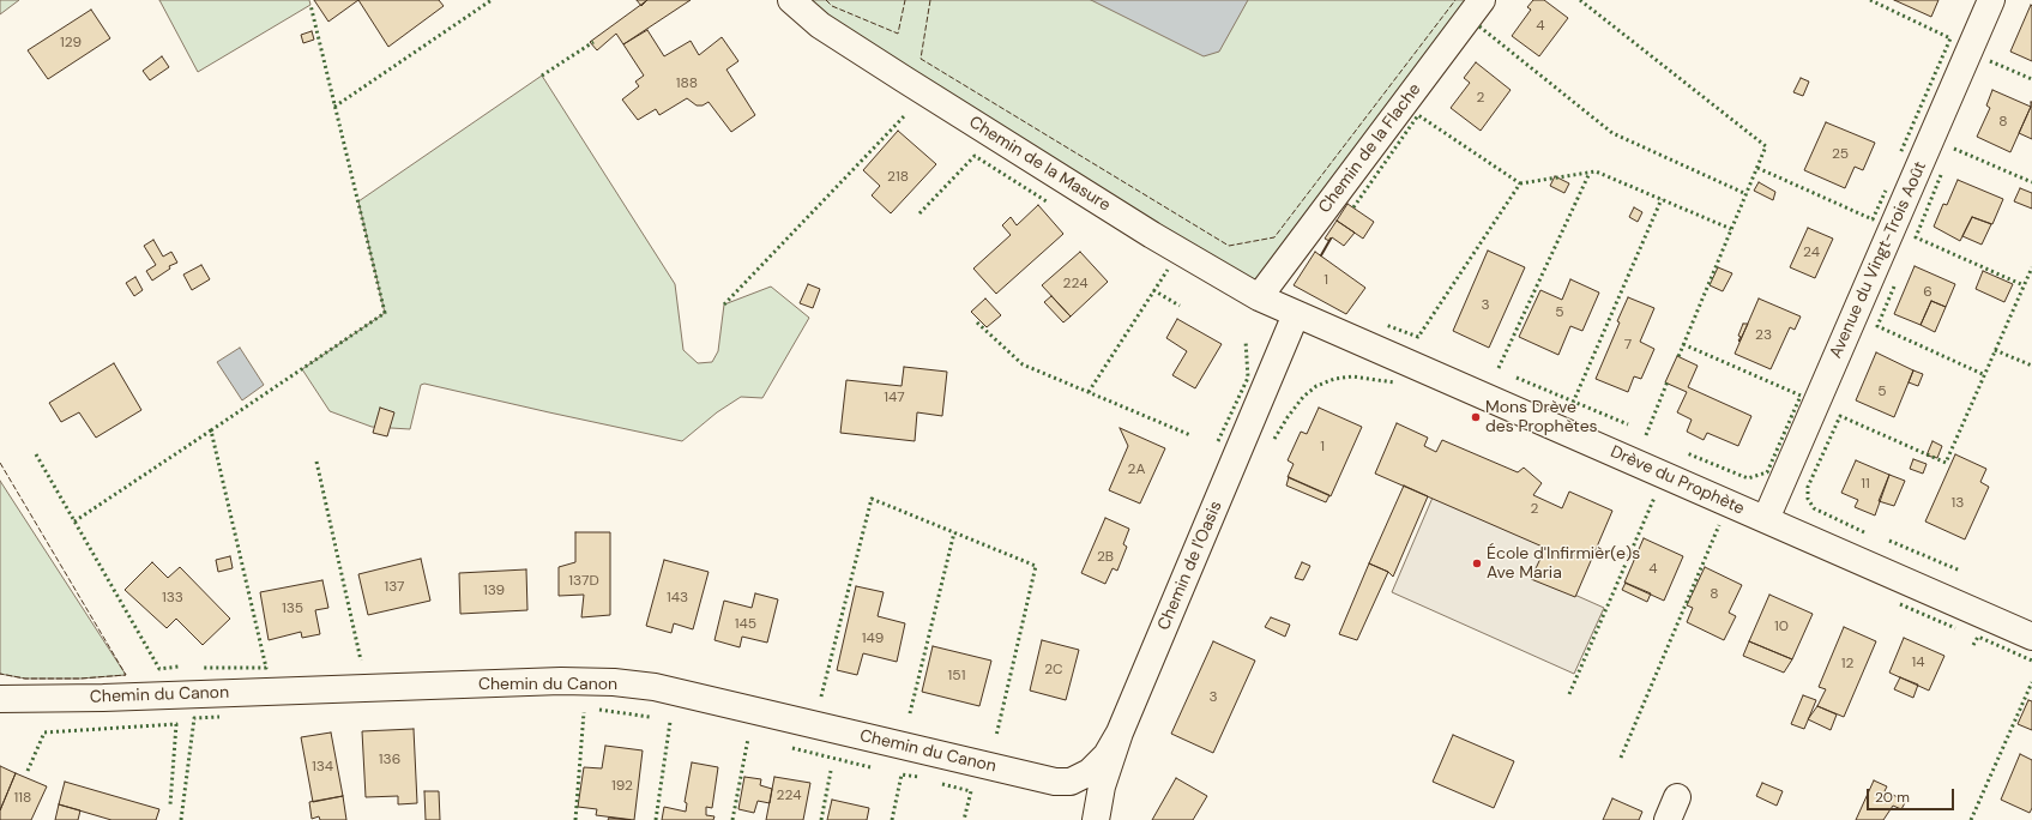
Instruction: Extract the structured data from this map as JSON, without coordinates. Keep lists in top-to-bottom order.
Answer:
{
  "streets": {
    "street": [
      "Chemin de la Flache",
      "Chemin de la Masure",
      "Avenue du Vingt-Trois Août",
      "Drève du Prophète",
      "Chemin de l'Oasis",
      "Chemin du Canon"
    ]
  },
  "crossings": [
    ["Chemin de la Flache", "Chemin de la Masure"],
    ["Chemin de la Masure", "Drève du Prophète"],
    ["Chemin de la Masure", "Chemin de l'Oasis"],
    ["Avenue du Vingt-Trois Août", "Drève du Prophète"],
    ["Drève du Prophète", "Chemin de l'Oasis"],
    ["Chemin de l'Oasis", "Chemin du Canon"]
  ],
  "places": ["Mons Drève des Prophètes", "École d'Infirmièr(e)s Ave Maria"],
  "house_numbers": [
    "4",
    "129",
    "188",
    "2",
    "8",
    "25",
    "218",
    "24",
    "1",
    "224",
    "6",
    "3",
    "5",
    "23",
    "7",
    "5",
    "147",
    "1",
    "2A",
    "11",
    "13",
    "2",
    "2B",
    "4",
    "137D",
    "137",
    "139",
    "8",
    "133",
    "143",
    "135",
    "145",
    "10",
    "149",
    "14",
    "12",
    "2C",
    "151",
    "3",
    "136",
    "134",
    "192",
    "224",
    "118"
  ],
  "scale_bar": "20 m"
}
